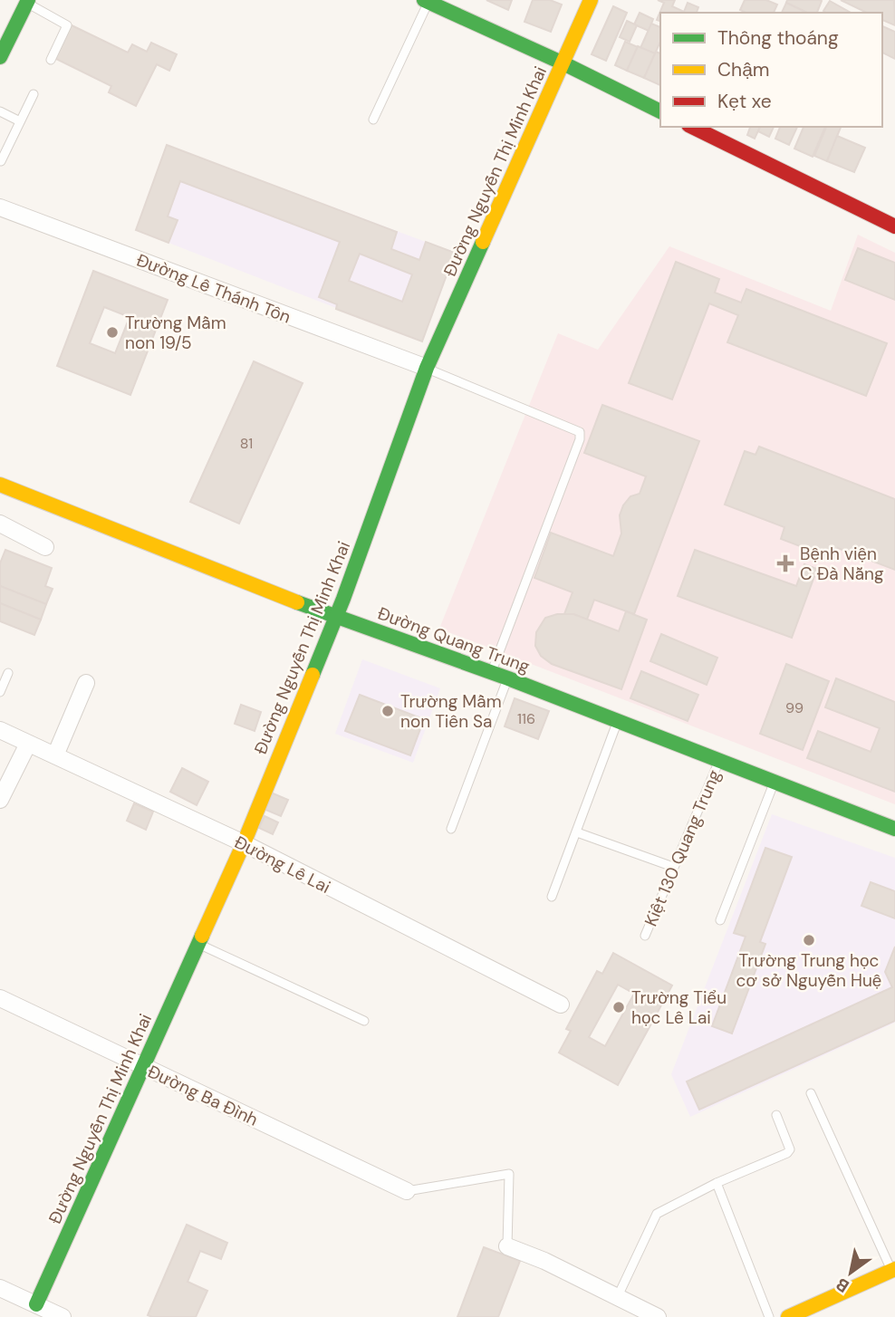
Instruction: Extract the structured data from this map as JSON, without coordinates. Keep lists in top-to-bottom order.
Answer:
{
  "streets": {
    "street": [
      "Đường Nguyễn Thị Minh Khai",
      "Đường Lê Thánh Tôn",
      "Đường Quang Trung",
      "Đường Lê Lai",
      "Đường Ba Đình"
    ],
    "lane": ["Kiệt 130 Quang Trung"]
  },
  "crossings": [
    ["Đường Nguyễn Thị Minh Khai", "Đường Lê Thánh Tôn"],
    ["Đường Nguyễn Thị Minh Khai", "Đường Quang Trung"],
    ["Đường Nguyễn Thị Minh Khai", "Đường Lê Lai"],
    ["Đường Nguyễn Thị Minh Khai", "Đường Ba Đình"],
    ["Đường Quang Trung", "Kiệt 130 Quang Trung"]
  ],
  "places": {
    "other": [
      "Trường Mầm non 19/5",
      "Trường Mầm non Tiên Sa",
      "Trường Trung học cơ sở Nguyễn Huệ",
      "Trường Tiểu học Lê Lai"
    ],
    "health": ["Bệnh viện C Đà Nẵng"]
  },
  "house_numbers": ["81", "99", "116"],
  "legend": ["Thông thoáng", "Chậm", "Kẹt xe"],
  "north": "bottom left"
}
